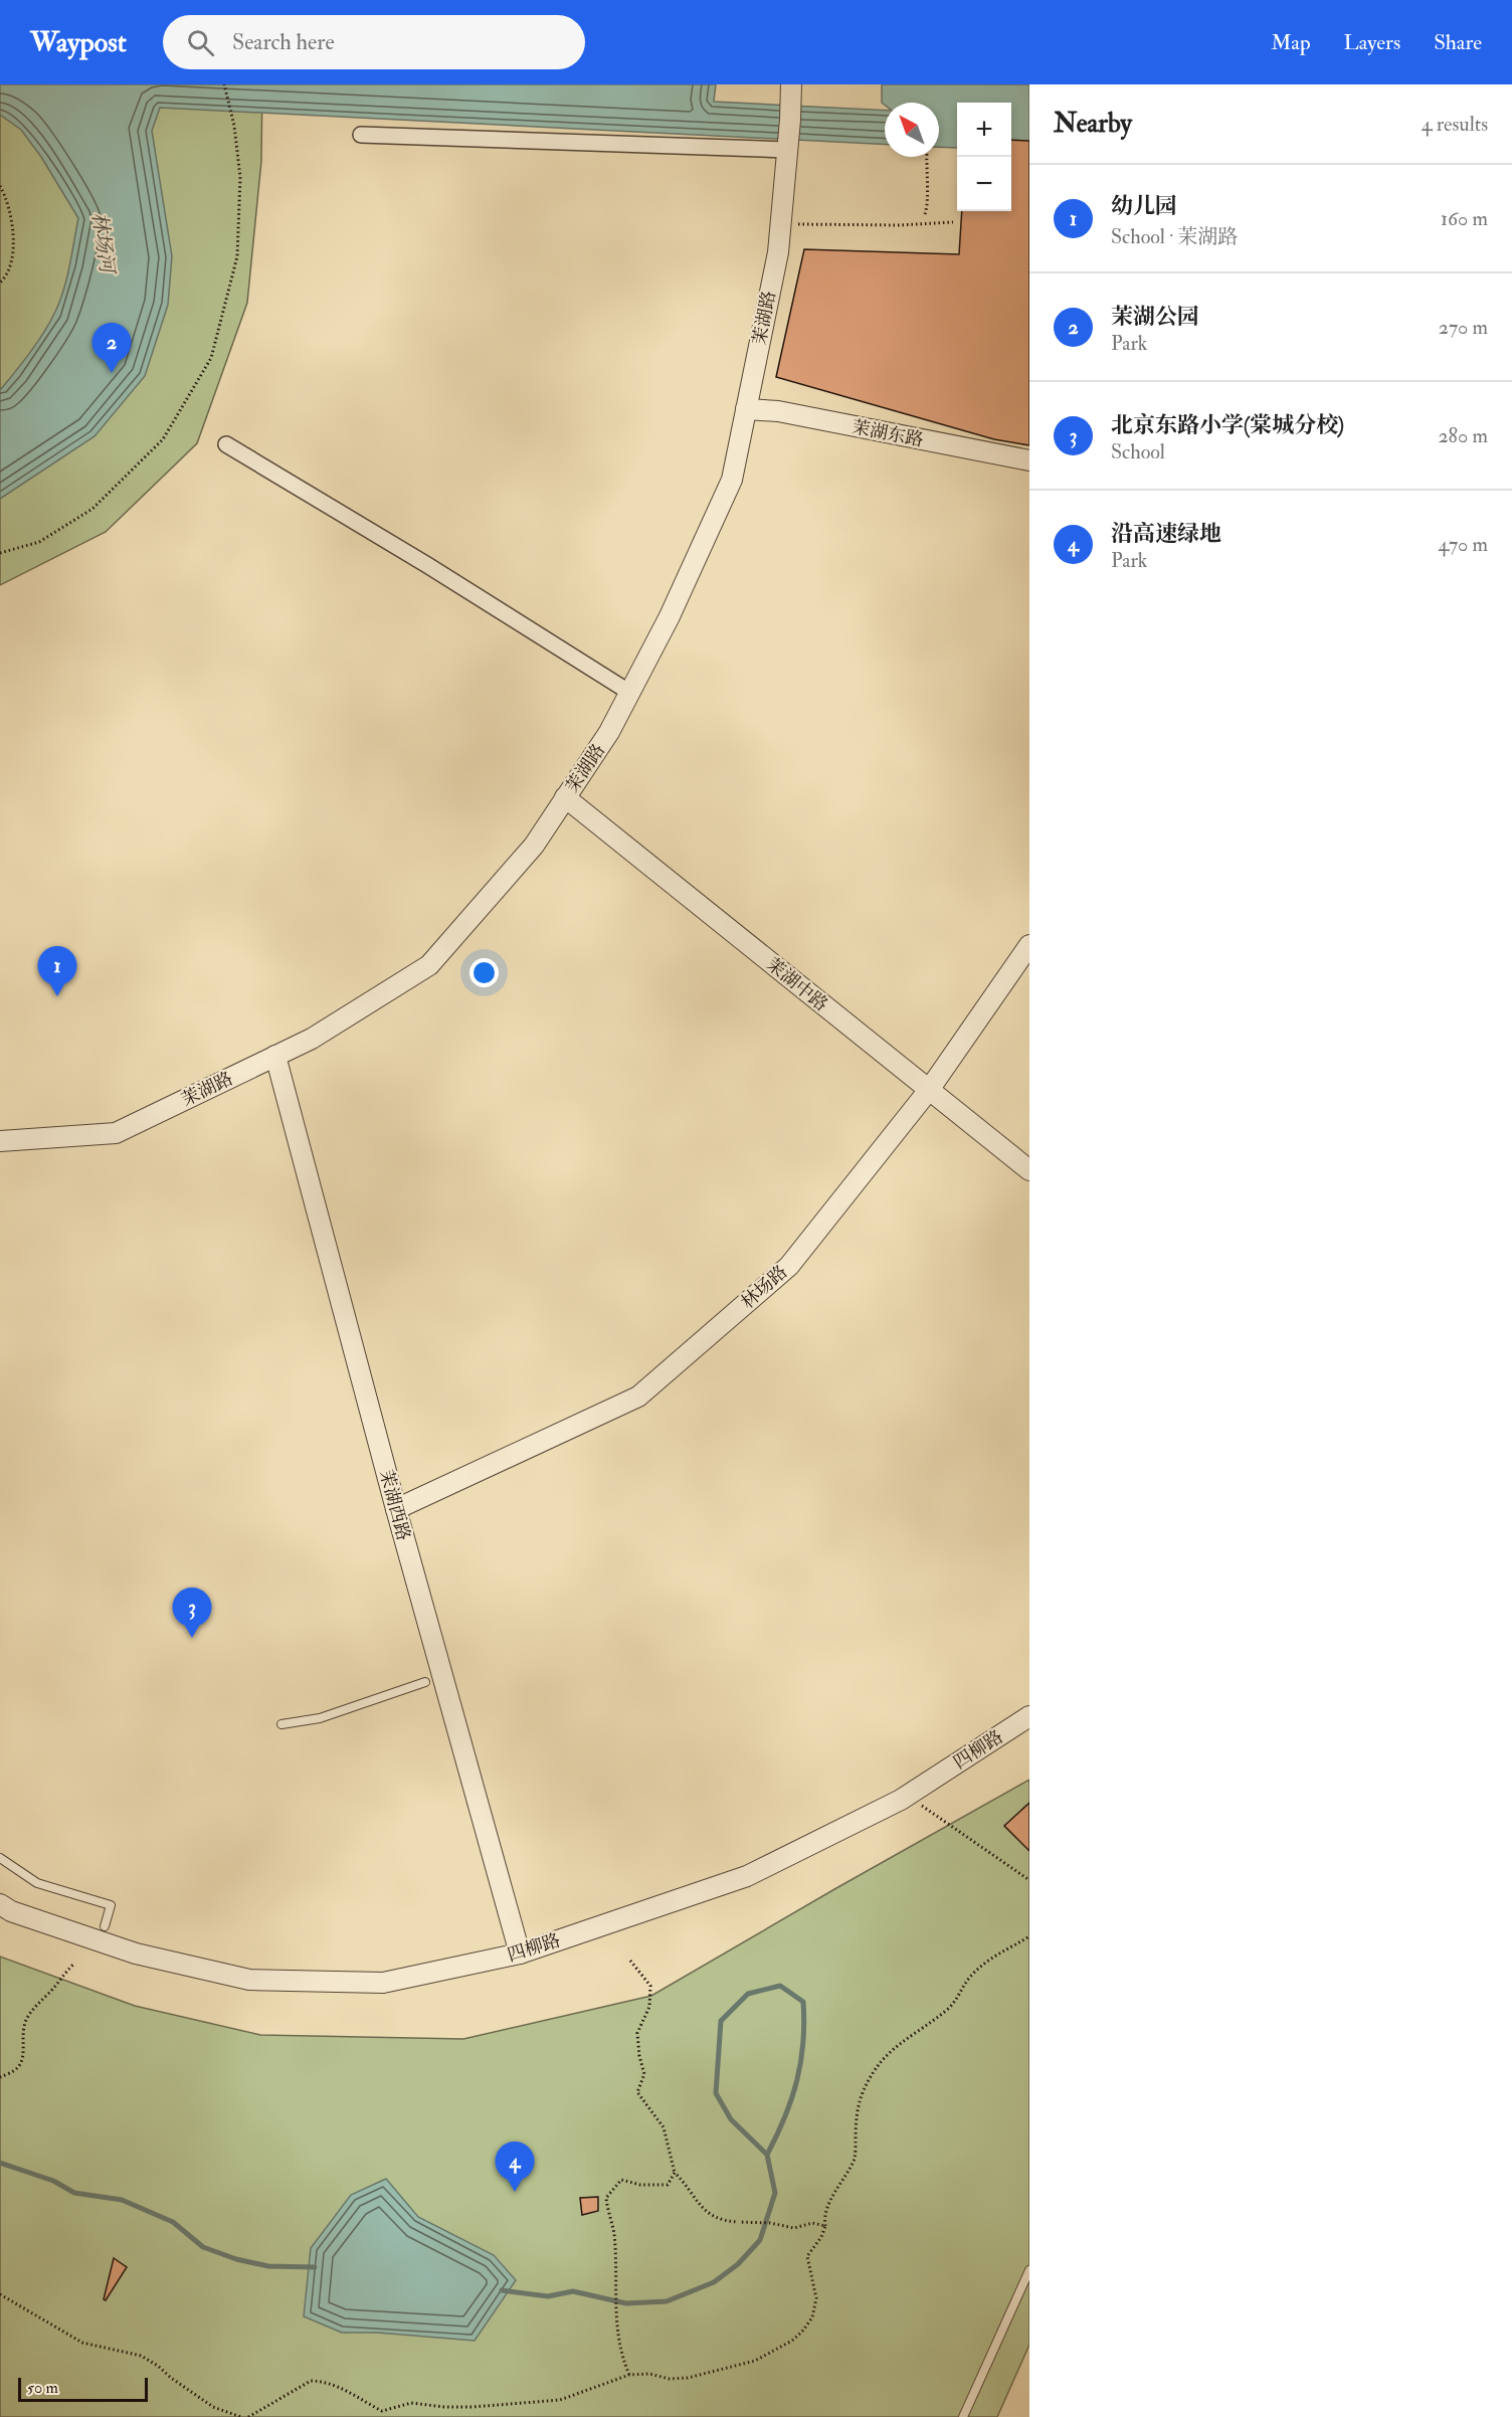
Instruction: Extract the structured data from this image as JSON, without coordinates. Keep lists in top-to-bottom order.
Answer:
{
  "streets": {
    "street": [
      "茉湖路",
      "茉湖东路",
      "茉湖中路",
      "林场路",
      "茉湖西路",
      "四柳路"
    ]
  },
  "crossings": [
    ["茉湖路", "茉湖东路"],
    ["茉湖路", "茉湖中路"],
    ["茉湖路", "茉湖西路"],
    ["茉湖中路", "林场路"],
    ["林场路", "茉湖西路"],
    ["茉湖西路", "四柳路"]
  ],
  "water": ["林场河"],
  "scale_bar": "50 m",
  "north": "top left",
  "page": {
    "header": "Waypost",
    "search": "Search here",
    "nav": ["Map", "Layers", "Share"],
    "heading": ["Nearby", "4 results"],
    "map_buttons": ["+", "−"],
    "list": [
      {
        "mark": "1",
        "name": "幼儿园",
        "note": "School · 茉湖路",
        "value": "160 m"
      },
      {
        "mark": "2",
        "name": "茉湖公园",
        "note": "Park",
        "value": "270 m"
      },
      {
        "mark": "3",
        "name": "北京东路小学(棠城分校)",
        "note": "School",
        "value": "280 m"
      },
      {
        "mark": "4",
        "name": "沿高速绿地",
        "note": "Park",
        "value": "470 m"
      }
    ],
    "pins": [
      "2",
      "1",
      "3",
      "4"
    ],
    "scale": "50 m"
  }
}
